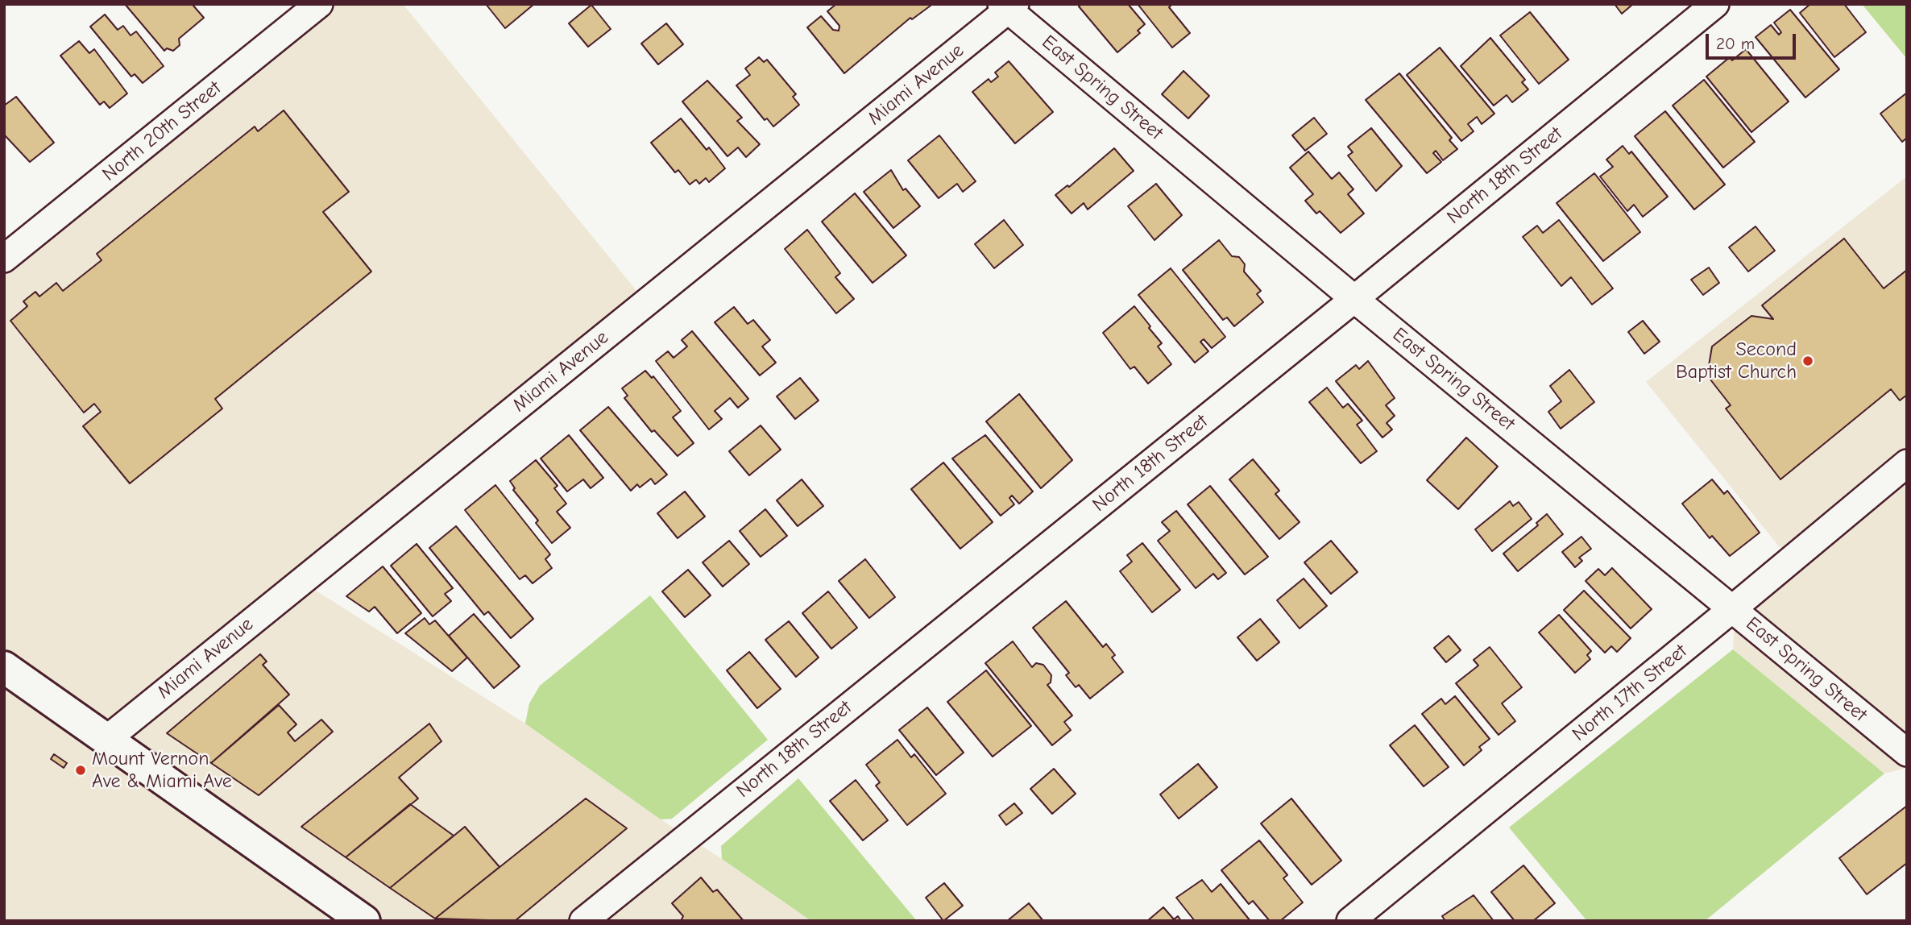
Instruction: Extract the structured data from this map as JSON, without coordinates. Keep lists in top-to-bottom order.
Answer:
{
  "streets": {
    "street": [
      "Miami Avenue",
      "East Spring Street",
      "North 20th Street",
      "North 18th Street",
      "North 17th Street"
    ]
  },
  "crossings": [
    ["Miami Avenue", "East Spring Street"],
    ["East Spring Street", "North 18th Street"],
    ["East Spring Street", "North 17th Street"]
  ],
  "places": ["Second Baptist Church", "Mount Vernon Ave & Miami Ave"],
  "scale_bar": "20 m"
}
